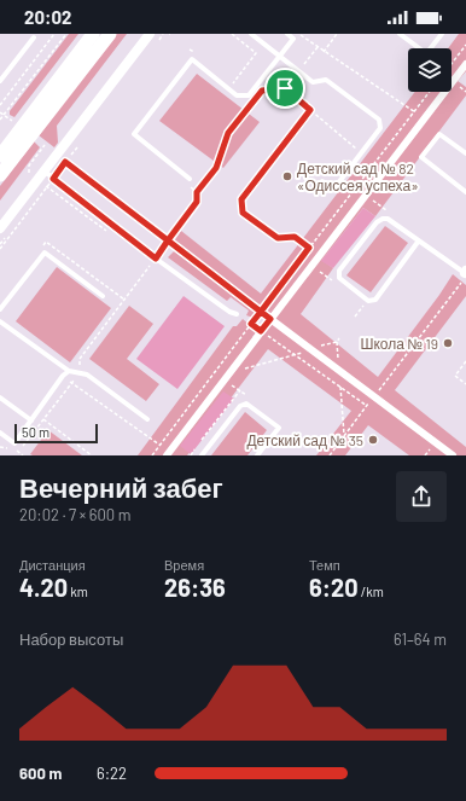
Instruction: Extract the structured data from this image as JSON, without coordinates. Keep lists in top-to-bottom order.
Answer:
{
  "places": ["Детский сад № 82 «Одиссея успеха»", "Школа № 19", "Детский сад № 35"],
  "scale_bar": "50 m",
  "page": {
    "status": "20:02",
    "scale": "50 m",
    "heading": ["Вечерний забег", "20:02 · 7 × 600 m"],
    "stats": [
      ["Дистанция", "4.20 km"],
      ["Время", "26:36"],
      ["Темп", "6:20 /km"]
    ],
    "chart": ["Набор высоты", "61–64 m"],
    "list": [
      {
        "name": "600 m",
        "note": "6:22"
      }
    ]
  }
}
